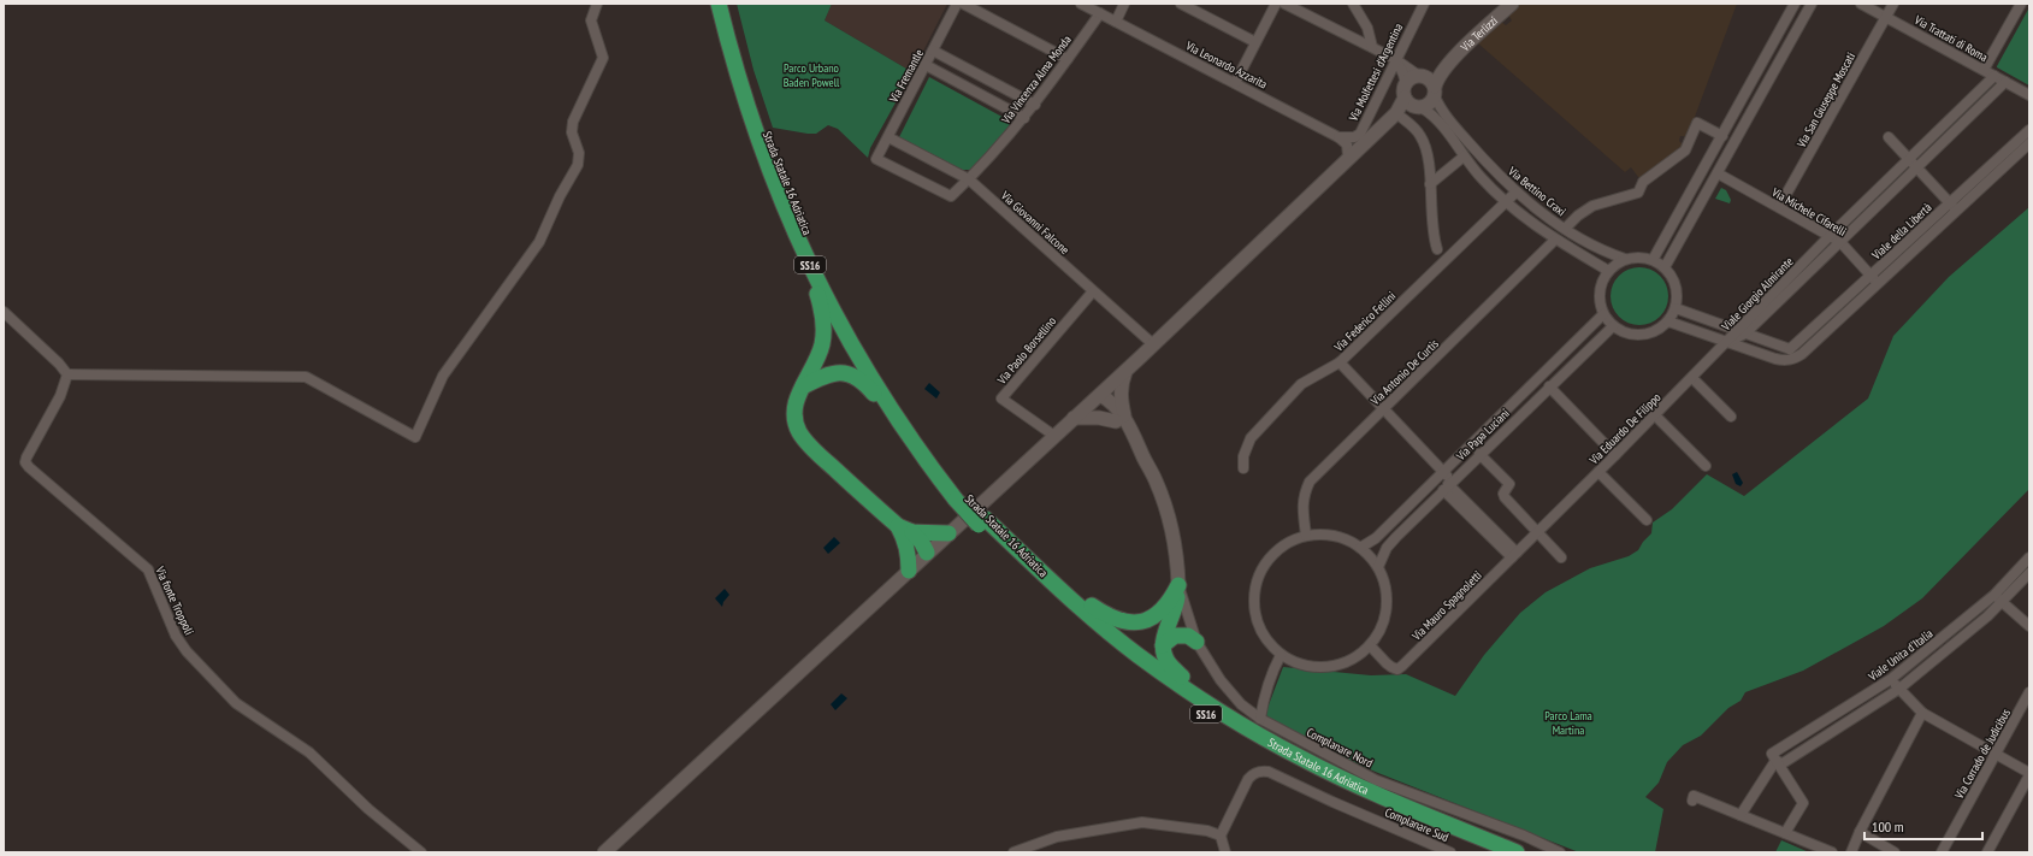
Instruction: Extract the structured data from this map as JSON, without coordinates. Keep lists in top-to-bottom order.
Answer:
{
  "streets": {
    "highway": ["Strada Statale 16 Adriatica", "SS16"],
    "main road": ["Via Terlizzi"],
    "street": [
      "Via Trattati di Roma",
      "Via Leonardo Azzarita",
      "Via Molfettesi d'Argentina",
      "Via Fremantle",
      "Via Vincenza Alma Monda",
      "Via San Giuseppe Moscati",
      "Via Bettino Craxi",
      "Via Michele Cifarelli",
      "Via Giovanni Falcone",
      "Viale della Libertà",
      "Viale Giorgio Almirante",
      "Via Federico Fellini",
      "Via Paolo Borsellino",
      "Via Antonio De Curtis",
      "Via Eduardo De Filippo",
      "Via Papa Luciani",
      "Via fonte Troppoli",
      "Via Mauro Spagnoletti",
      "Viale Unita d'Italia",
      "Complanare Nord",
      "Via Corrado de Judicibus",
      "Complanare Sud"
    ]
  },
  "crossings": [
    ["Via Terlizzi", "Via Bettino Craxi"],
    ["Via Trattati di Roma", "Via San Giuseppe Moscati"],
    ["Via Trattati di Roma", "Viale Giorgio Almirante"],
    ["Via Leonardo Azzarita", "Via Molfettesi d'Argentina"],
    ["Via Leonardo Azzarita", "Via Vincenza Alma Monda"],
    ["Via Fremantle", "Via Vincenza Alma Monda"],
    ["Via Fremantle", "Via Giovanni Falcone"],
    ["Via Vincenza Alma Monda", "Via Giovanni Falcone"],
    ["Via San Giuseppe Moscati", "Via Michele Cifarelli"],
    ["Via Bettino Craxi", "Via Federico Fellini"],
    ["Via Bettino Craxi", "Via Papa Luciani"],
    ["Via Michele Cifarelli", "Viale della Libertà"],
    ["Via Michele Cifarelli", "Viale Giorgio Almirante"],
    ["Via Giovanni Falcone", "Via Paolo Borsellino"],
    ["Viale Giorgio Almirante", "Via Eduardo De Filippo"],
    ["Via Antonio De Curtis", "Via Papa Luciani"],
    ["Via Antonio De Curtis", "Via Mauro Spagnoletti"],
    ["Via Eduardo De Filippo", "Via Mauro Spagnoletti"],
    ["Via Papa Luciani", "Via Mauro Spagnoletti"]
  ],
  "parks": ["Parco Urbano Baden Powell", "Parco Lama Martina"],
  "scale_bar": "100 m"
}
